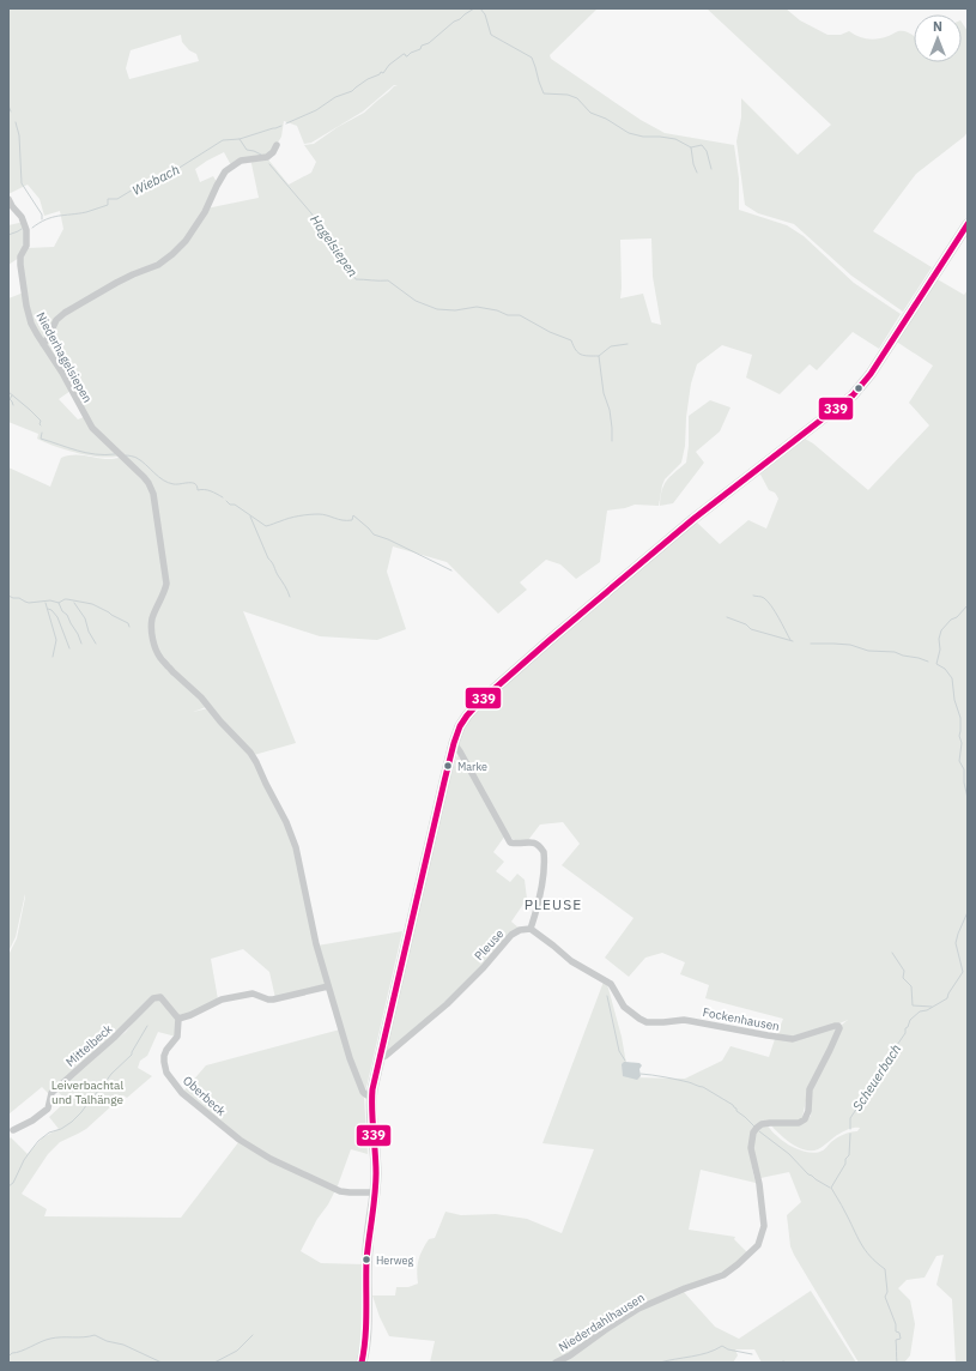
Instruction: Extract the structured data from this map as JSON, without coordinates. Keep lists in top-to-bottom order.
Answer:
{
  "streets": {
    "street": [
      "Niederhagelsiepen",
      "Pleuse",
      "Fockenhausen",
      "Mittelbeck",
      "Oberbeck",
      "Niederdahlhausen"
    ]
  },
  "crossings": [
    ["Pleuse", "Fockenhausen"],
    ["Fockenhausen", "Niederdahlhausen"],
    ["Mittelbeck", "Oberbeck"]
  ],
  "districts": ["PLEUSE"],
  "water": ["Wiebach", "Hagelsiepen", "Scheuerbach"],
  "parks": ["Leiverbachtal und Talhänge"],
  "places": ["Marke", "Herweg"],
  "lines": ["transit line 339"],
  "north": "top"
}
